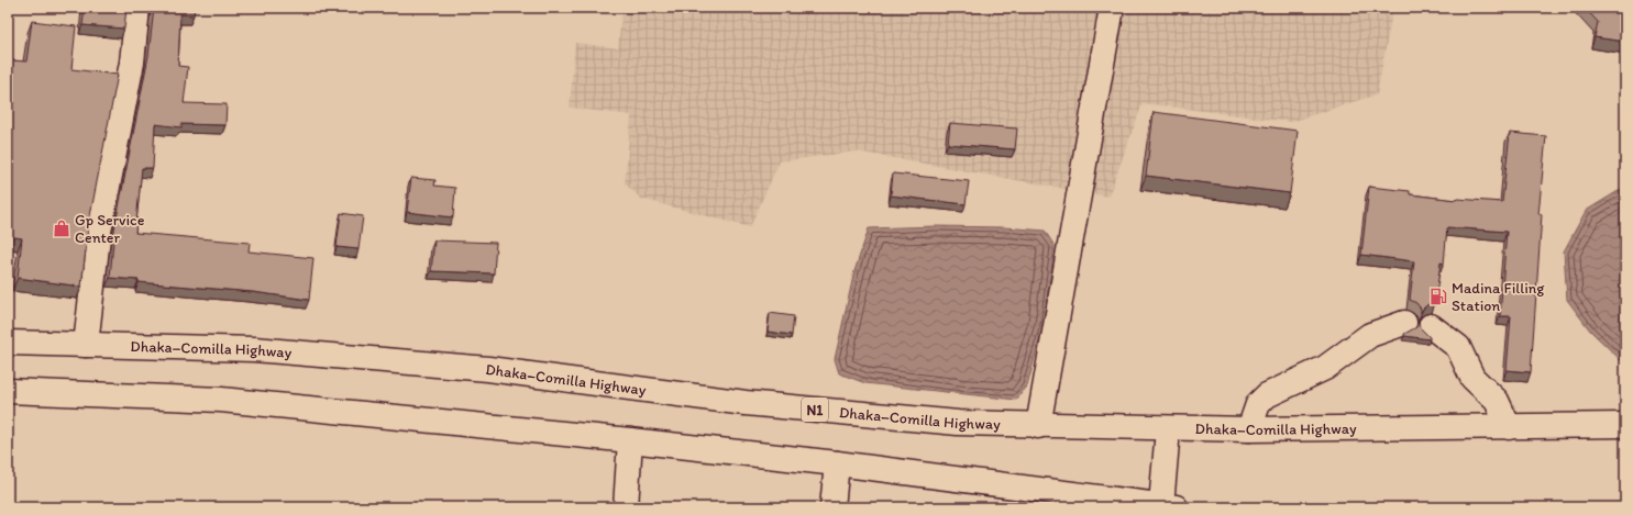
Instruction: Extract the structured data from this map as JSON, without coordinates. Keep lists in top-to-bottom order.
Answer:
{
  "streets": {
    "main road": ["Dhaka–Comilla Highway", "N1"]
  },
  "places": {
    "shop": ["Gp Service Center"],
    "fuel station": ["Madina Filling Station"]
  }
}
